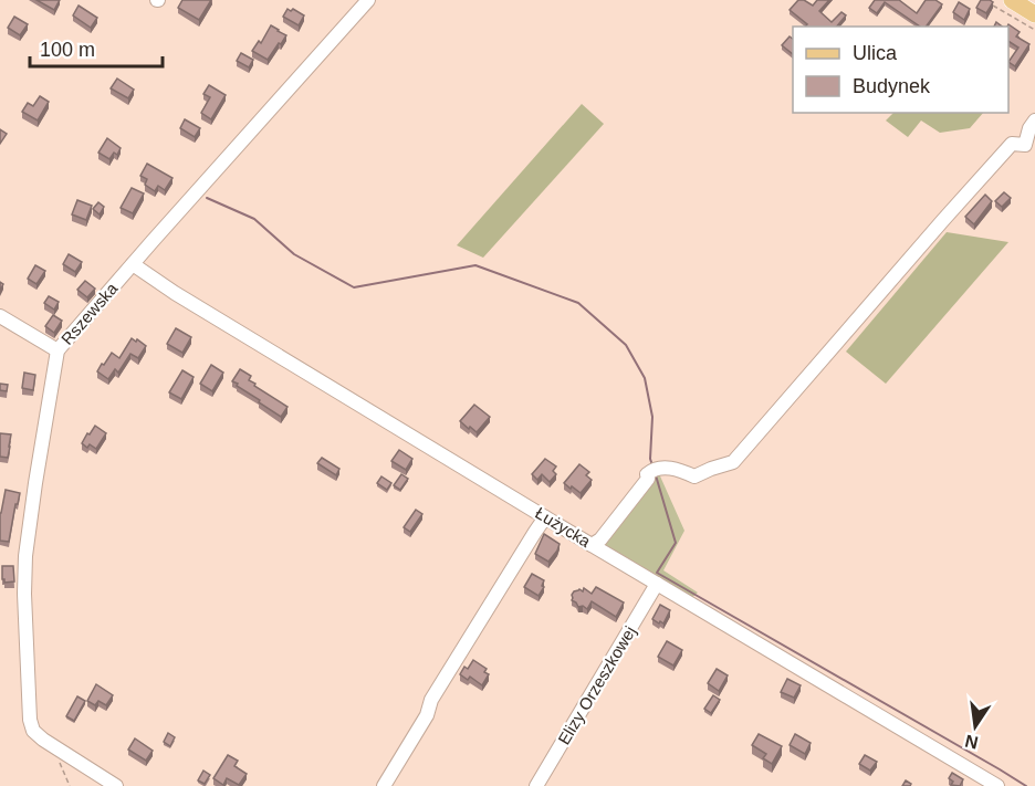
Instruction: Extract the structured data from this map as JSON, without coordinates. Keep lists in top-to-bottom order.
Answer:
{
  "streets": {
    "street": ["Rszewska", "Łużycka", "Elizy Orzeszkowej"]
  },
  "crossings": [
    ["Rszewska", "Łużycka"],
    ["Łużycka", "Elizy Orzeszkowej"]
  ],
  "legend": ["Ulica", "Budynek"],
  "scale_bar": "100 m",
  "north": "bottom"
}
